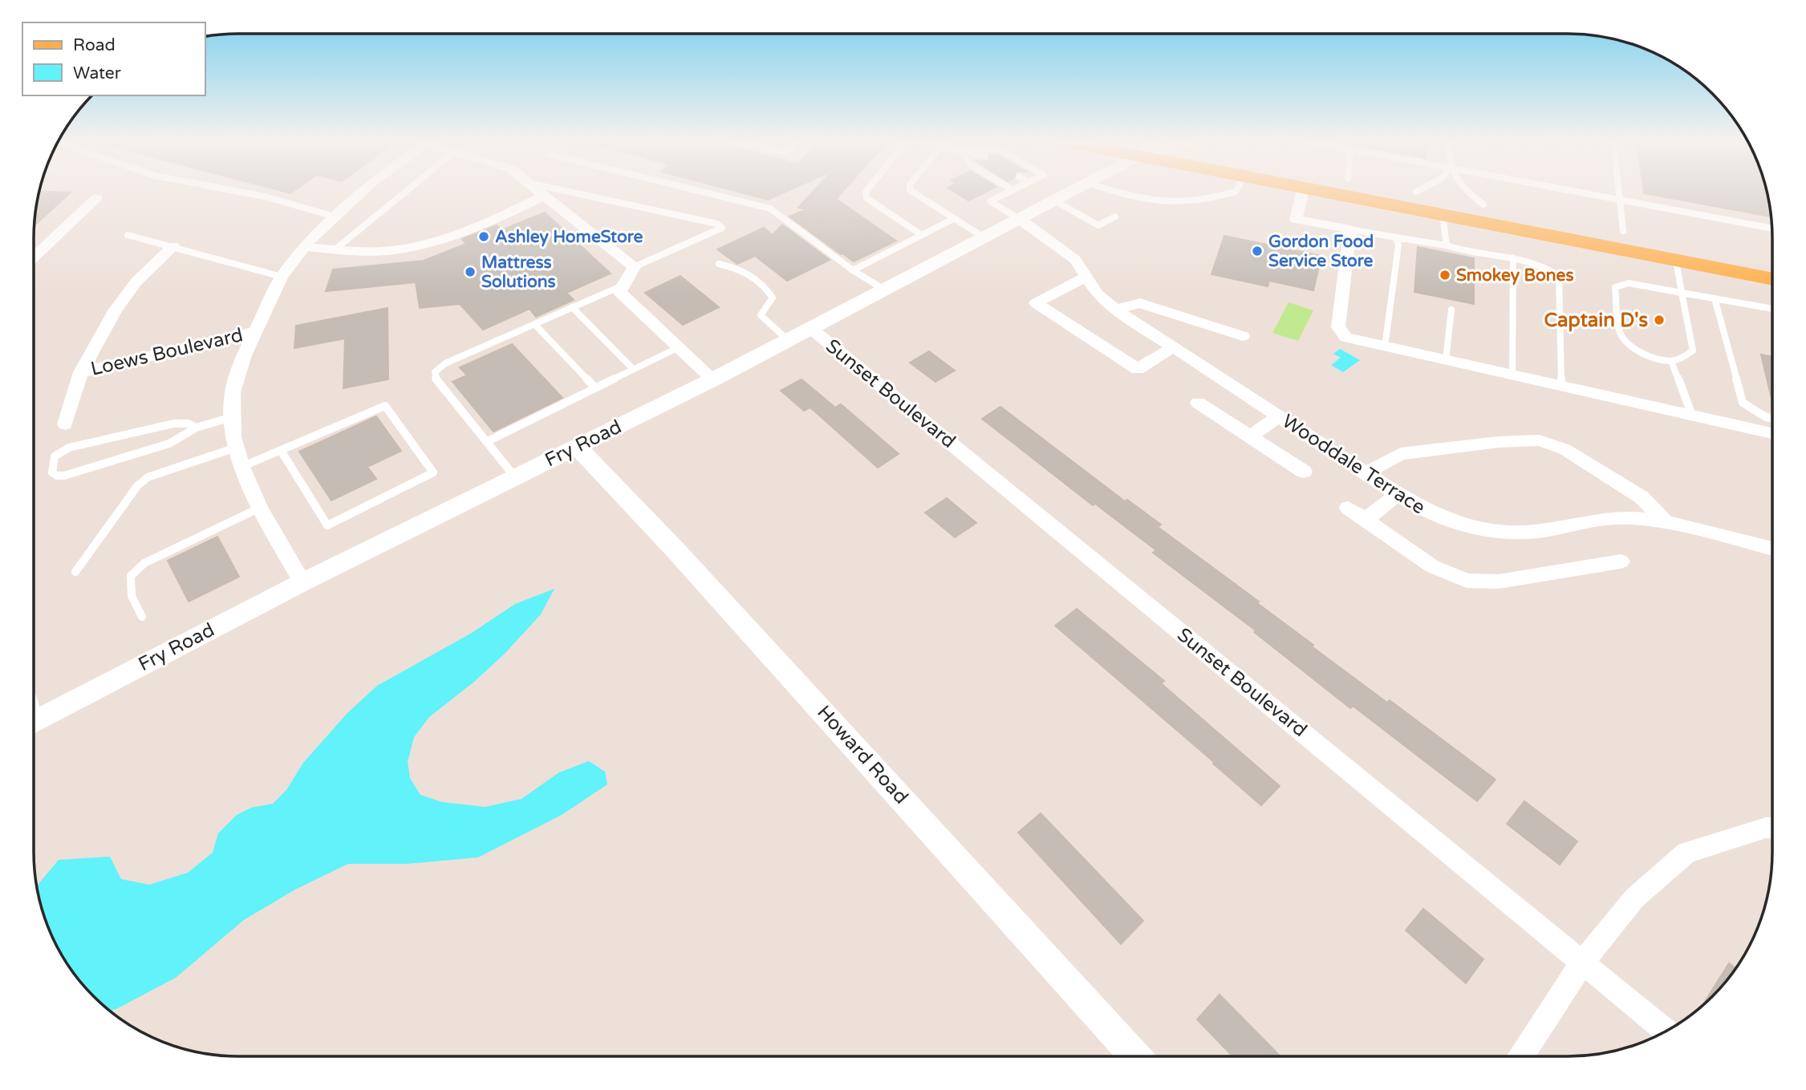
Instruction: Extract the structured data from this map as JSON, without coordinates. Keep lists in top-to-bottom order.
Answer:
{
  "streets": {
    "street": [
      "Loews Boulevard",
      "Sunset Boulevard",
      "Fry Road",
      "Wooddale Terrace",
      "Howard Road"
    ]
  },
  "crossings": [
    ["Loews Boulevard", "Fry Road"],
    ["Sunset Boulevard", "Fry Road"],
    ["Fry Road", "Wooddale Terrace"],
    ["Fry Road", "Howard Road"]
  ],
  "places": [
    "Ashley HomeStore",
    "Gordon Food Service Store",
    "Mattress Solutions",
    "Smokey Bones",
    "Captain D's"
  ],
  "legend": ["Road", "Water"]
}
